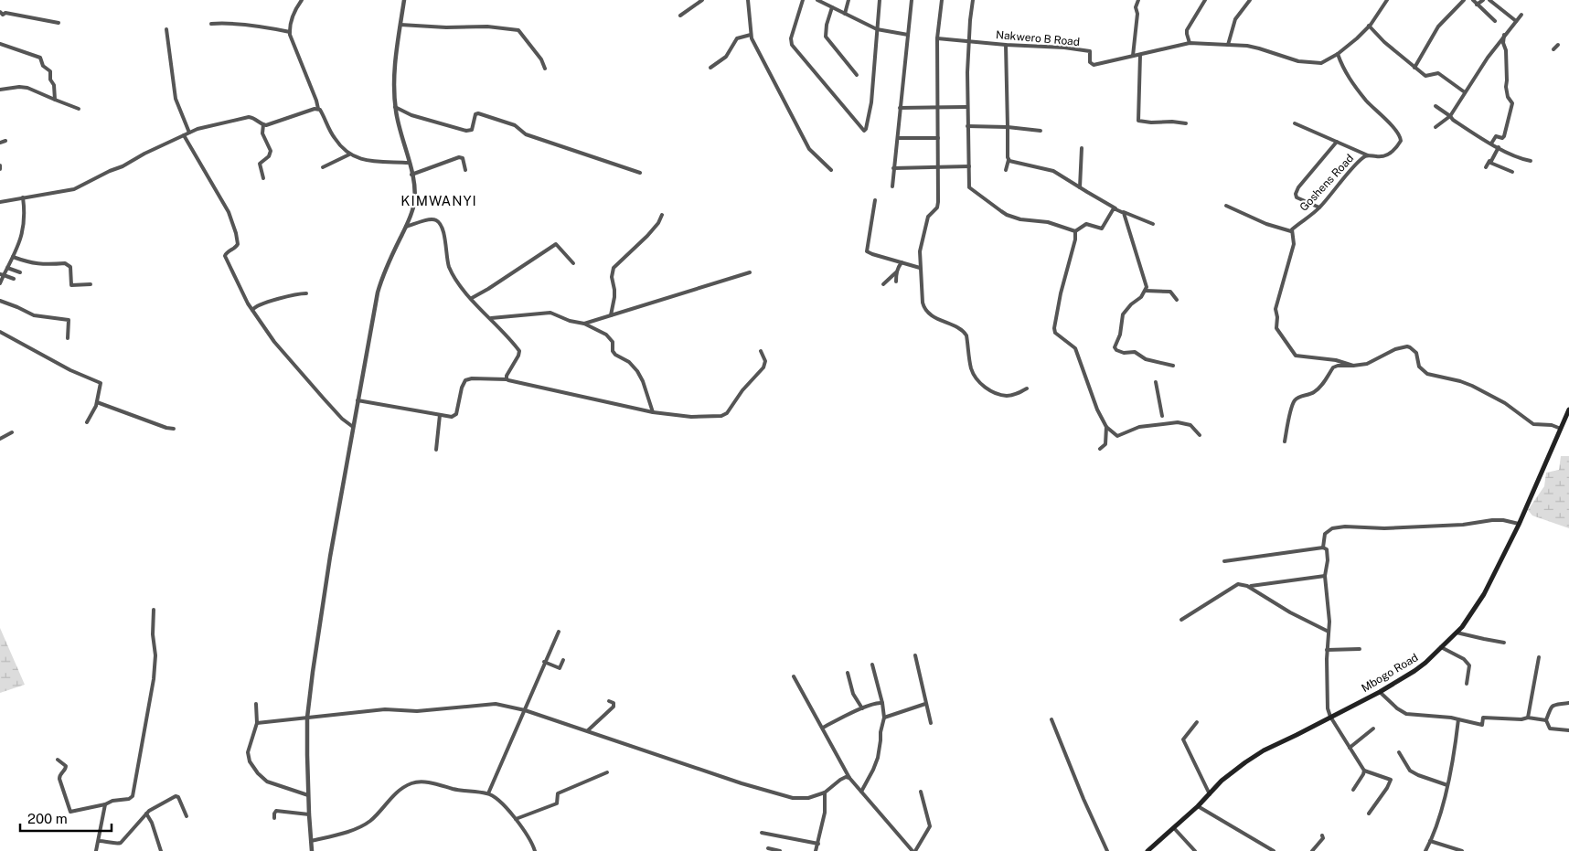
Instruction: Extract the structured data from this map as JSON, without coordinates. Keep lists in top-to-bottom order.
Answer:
{
  "streets": {
    "main road": ["Mbogo Road"],
    "street": ["Nakwero B Road", "Goshens Road"]
  },
  "districts": ["KIMWANYI"],
  "scale_bar": "200 m"
}
